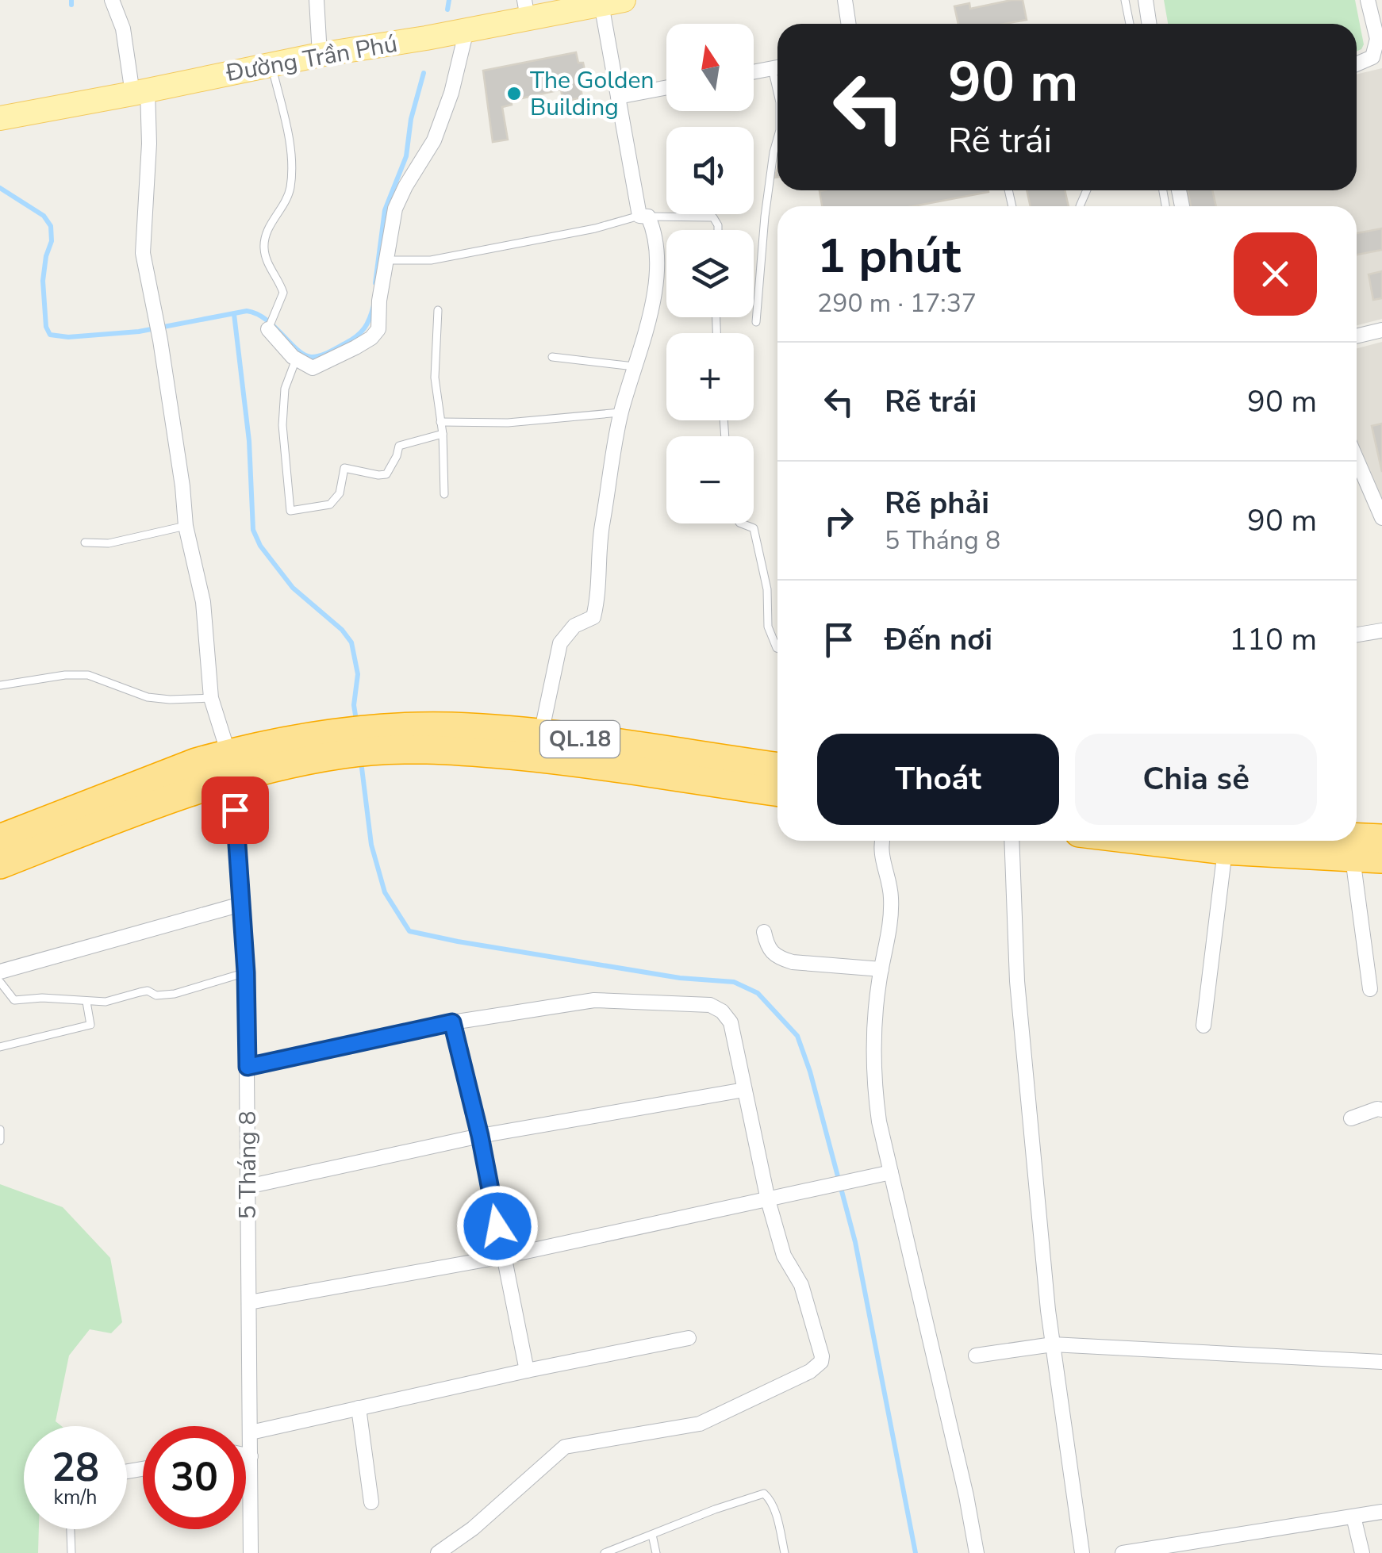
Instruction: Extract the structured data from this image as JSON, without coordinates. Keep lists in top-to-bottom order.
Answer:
{
  "streets": {
    "highway": ["QL.18"],
    "main road": ["Đường Trần Phú"],
    "street": ["5 Tháng 8"]
  },
  "crossings": [
    ["Đường Trần Phú", "5 Tháng 8"],
    ["QL.18", "5 Tháng 8"]
  ],
  "places": ["The Golden Building"],
  "north": "top",
  "page": {
    "map_buttons": ["+", "−"],
    "turn": ["90 m", "Rẽ trái"],
    "heading": ["1 phút", "290 m · 17:37"],
    "list": [
      {
        "name": "Rẽ trái",
        "value": "90 m"
      },
      {
        "name": "Rẽ phải",
        "note": "5 Tháng 8",
        "value": "90 m"
      },
      {
        "name": "Đến nơi",
        "value": "110 m"
      }
    ],
    "buttons": ["Thoát", "Chia sẻ"],
    "speed": "28 km/h",
    "limit": "30"
  }
}
